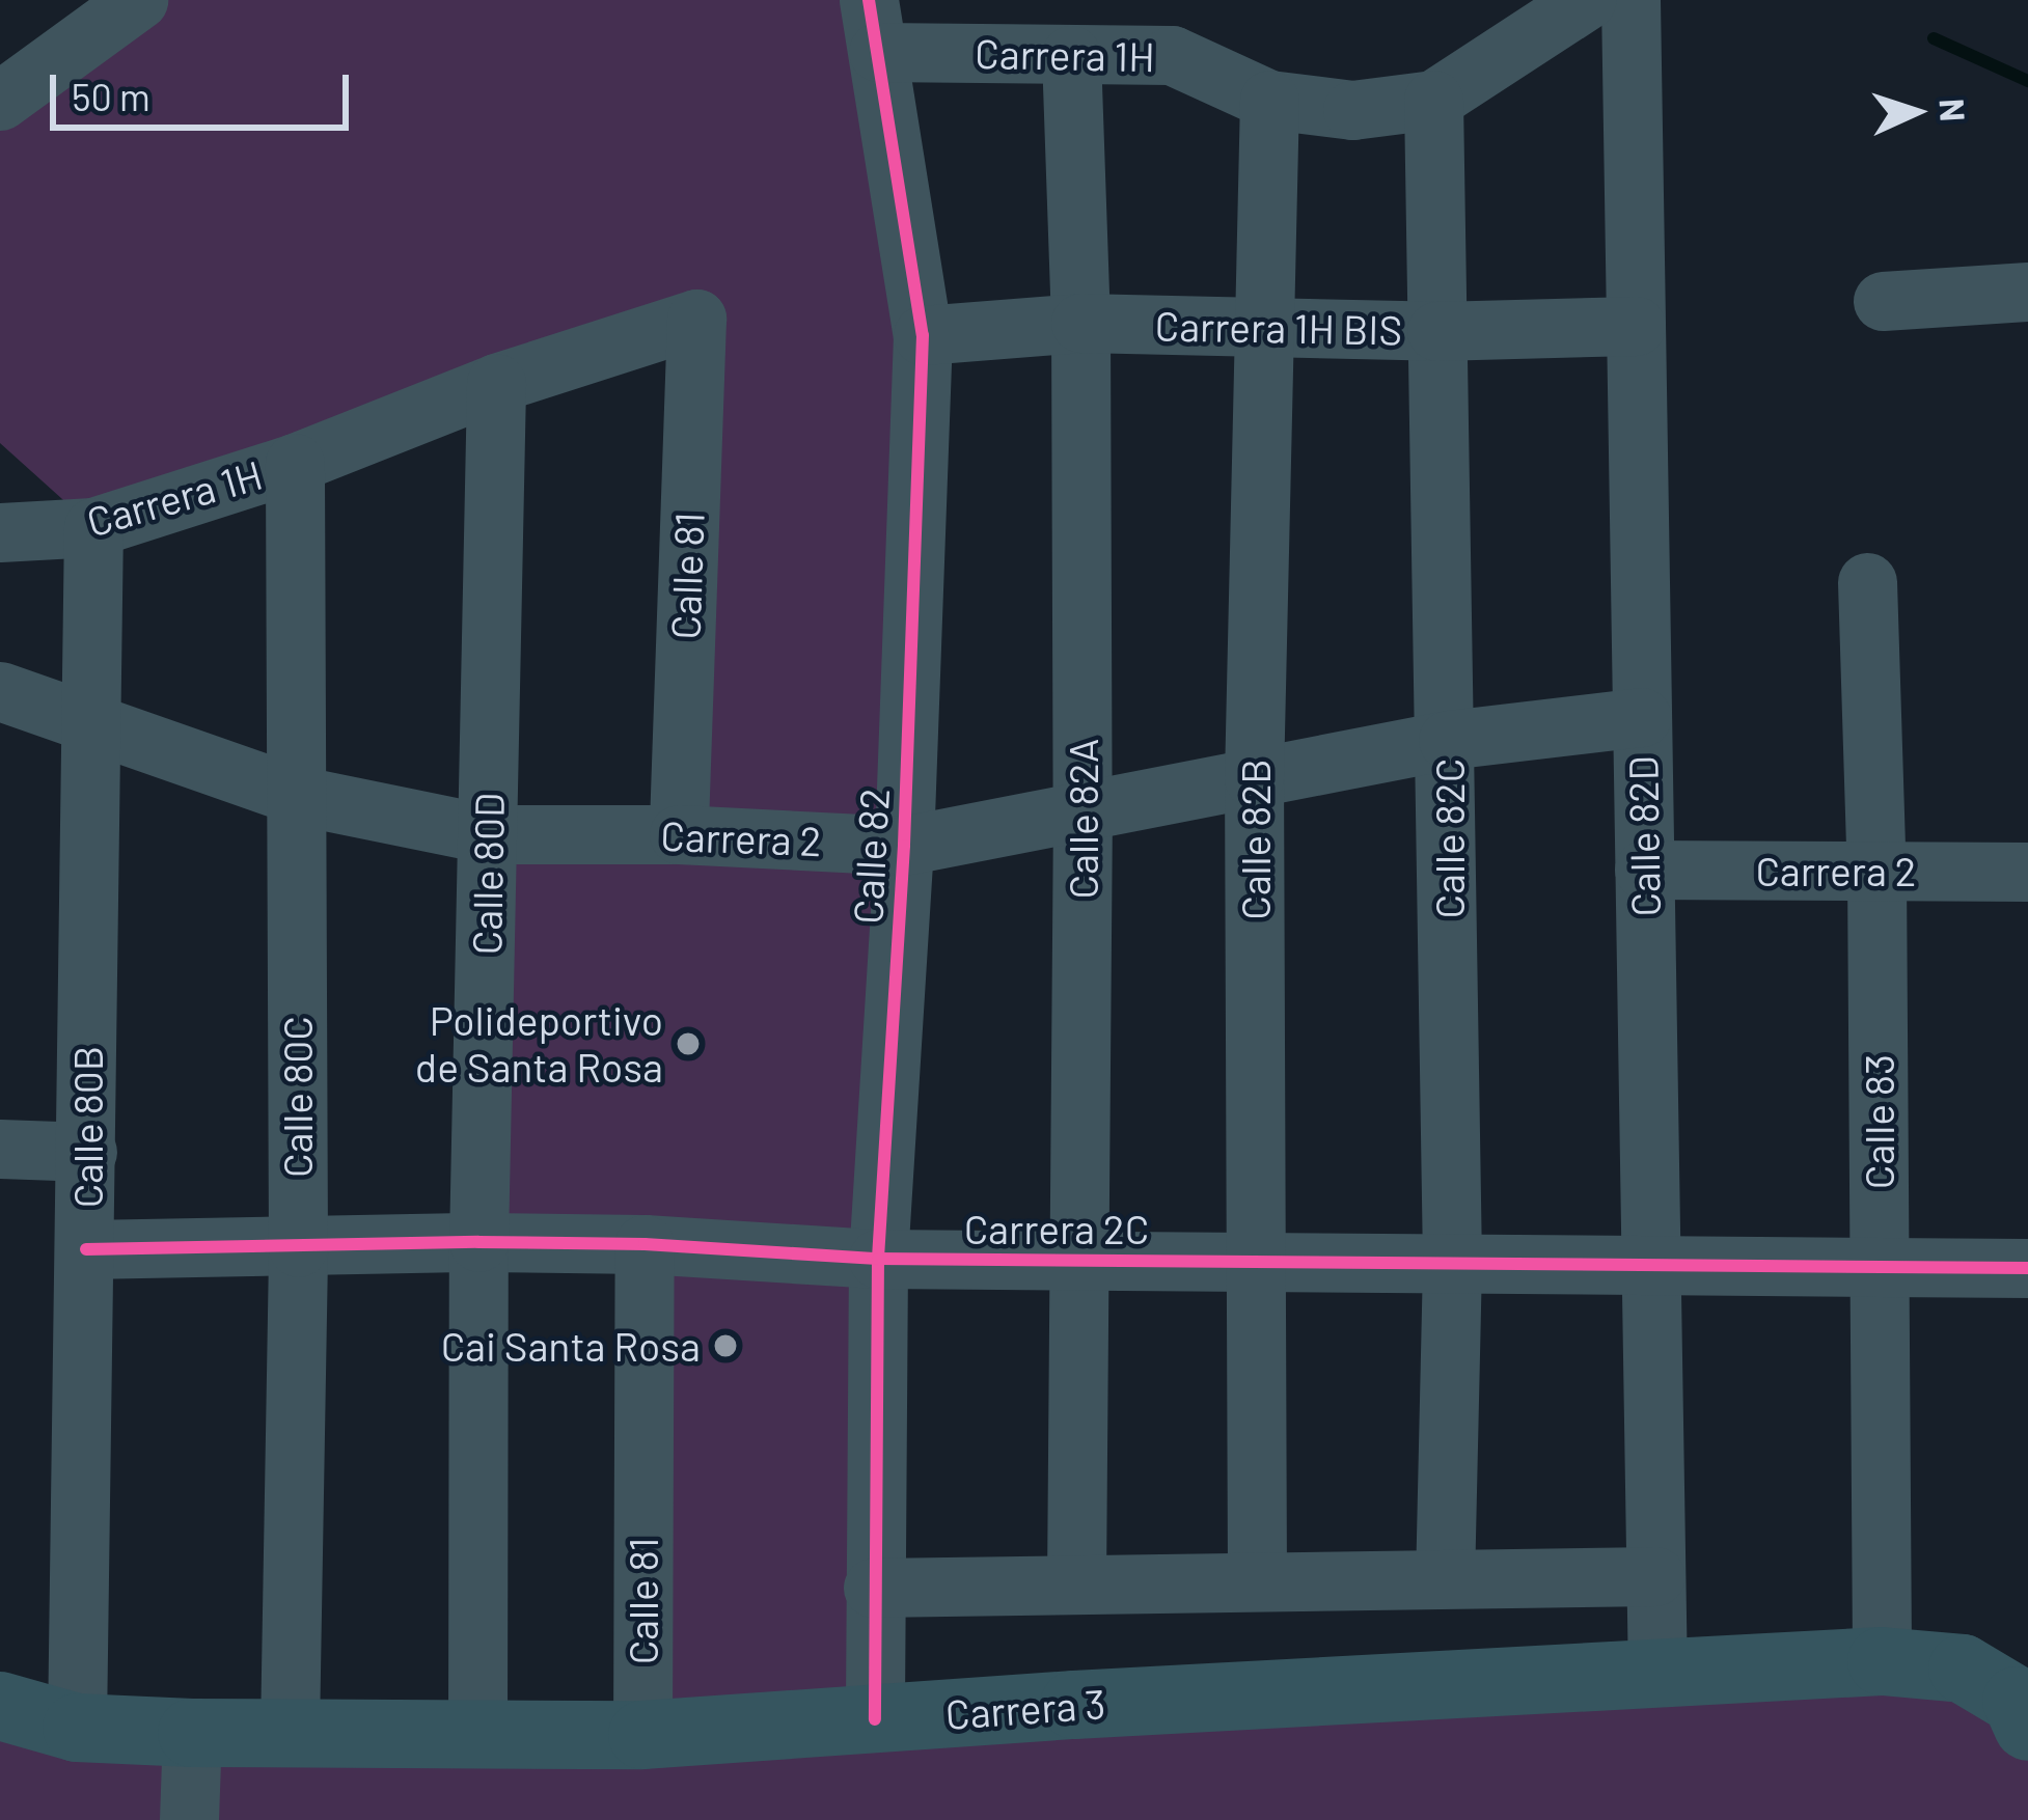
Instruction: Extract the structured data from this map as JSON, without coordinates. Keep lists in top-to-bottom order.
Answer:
{
  "streets": {
    "main road": ["Carrera 3"],
    "street": [
      "Carrera 1H",
      "Carrera 1H BIS",
      "Calle 81",
      "Calle 82A",
      "Calle 82D",
      "Carrera 2",
      "Calle 82C",
      "Calle 82B",
      "Calle 82",
      "Calle 80D",
      "Calle 80C",
      "Calle 83",
      "Calle 80B",
      "Carrera 2C"
    ]
  },
  "crossings": [
    ["Carrera 1H", "Calle 81"],
    ["Carrera 1H", "Calle 82A"],
    ["Carrera 1H", "Calle 82C"],
    ["Carrera 1H", "Calle 82B"],
    ["Carrera 1H", "Calle 82"],
    ["Carrera 1H", "Calle 80D"],
    ["Carrera 1H", "Calle 80C"],
    ["Carrera 1H", "Calle 80B"],
    ["Carrera 1H BIS", "Calle 82A"],
    ["Carrera 1H BIS", "Calle 82D"],
    ["Carrera 1H BIS", "Calle 82C"],
    ["Carrera 1H BIS", "Calle 82B"],
    ["Carrera 1H BIS", "Calle 82"],
    ["Calle 81", "Carrera 2"],
    ["Calle 81", "Carrera 2C"],
    ["Calle 81", "Carrera 3"],
    ["Calle 82A", "Carrera 2"],
    ["Calle 82A", "Carrera 2C"],
    ["Calle 82D", "Carrera 2"],
    ["Calle 82D", "Carrera 2C"],
    ["Calle 82D", "Carrera 3"],
    ["Carrera 2", "Calle 82C"],
    ["Carrera 2", "Calle 82B"],
    ["Carrera 2", "Calle 82"],
    ["Carrera 2", "Calle 80D"],
    ["Carrera 2", "Calle 80C"],
    ["Carrera 2", "Calle 83"],
    ["Carrera 2", "Calle 80B"],
    ["Calle 82C", "Carrera 2C"],
    ["Calle 82B", "Carrera 2C"],
    ["Calle 82", "Carrera 2C"],
    ["Calle 82", "Carrera 3"],
    ["Calle 80D", "Carrera 2C"],
    ["Calle 80D", "Carrera 3"],
    ["Calle 80C", "Carrera 2C"],
    ["Calle 80C", "Carrera 3"],
    ["Calle 83", "Carrera 2C"],
    ["Calle 83", "Carrera 3"],
    ["Calle 80B", "Carrera 2C"],
    ["Calle 80B", "Carrera 3"]
  ],
  "places": ["Polideportivo de Santa Rosa", "Cai Santa Rosa"],
  "scale_bar": "50 m",
  "north": "right"
}
